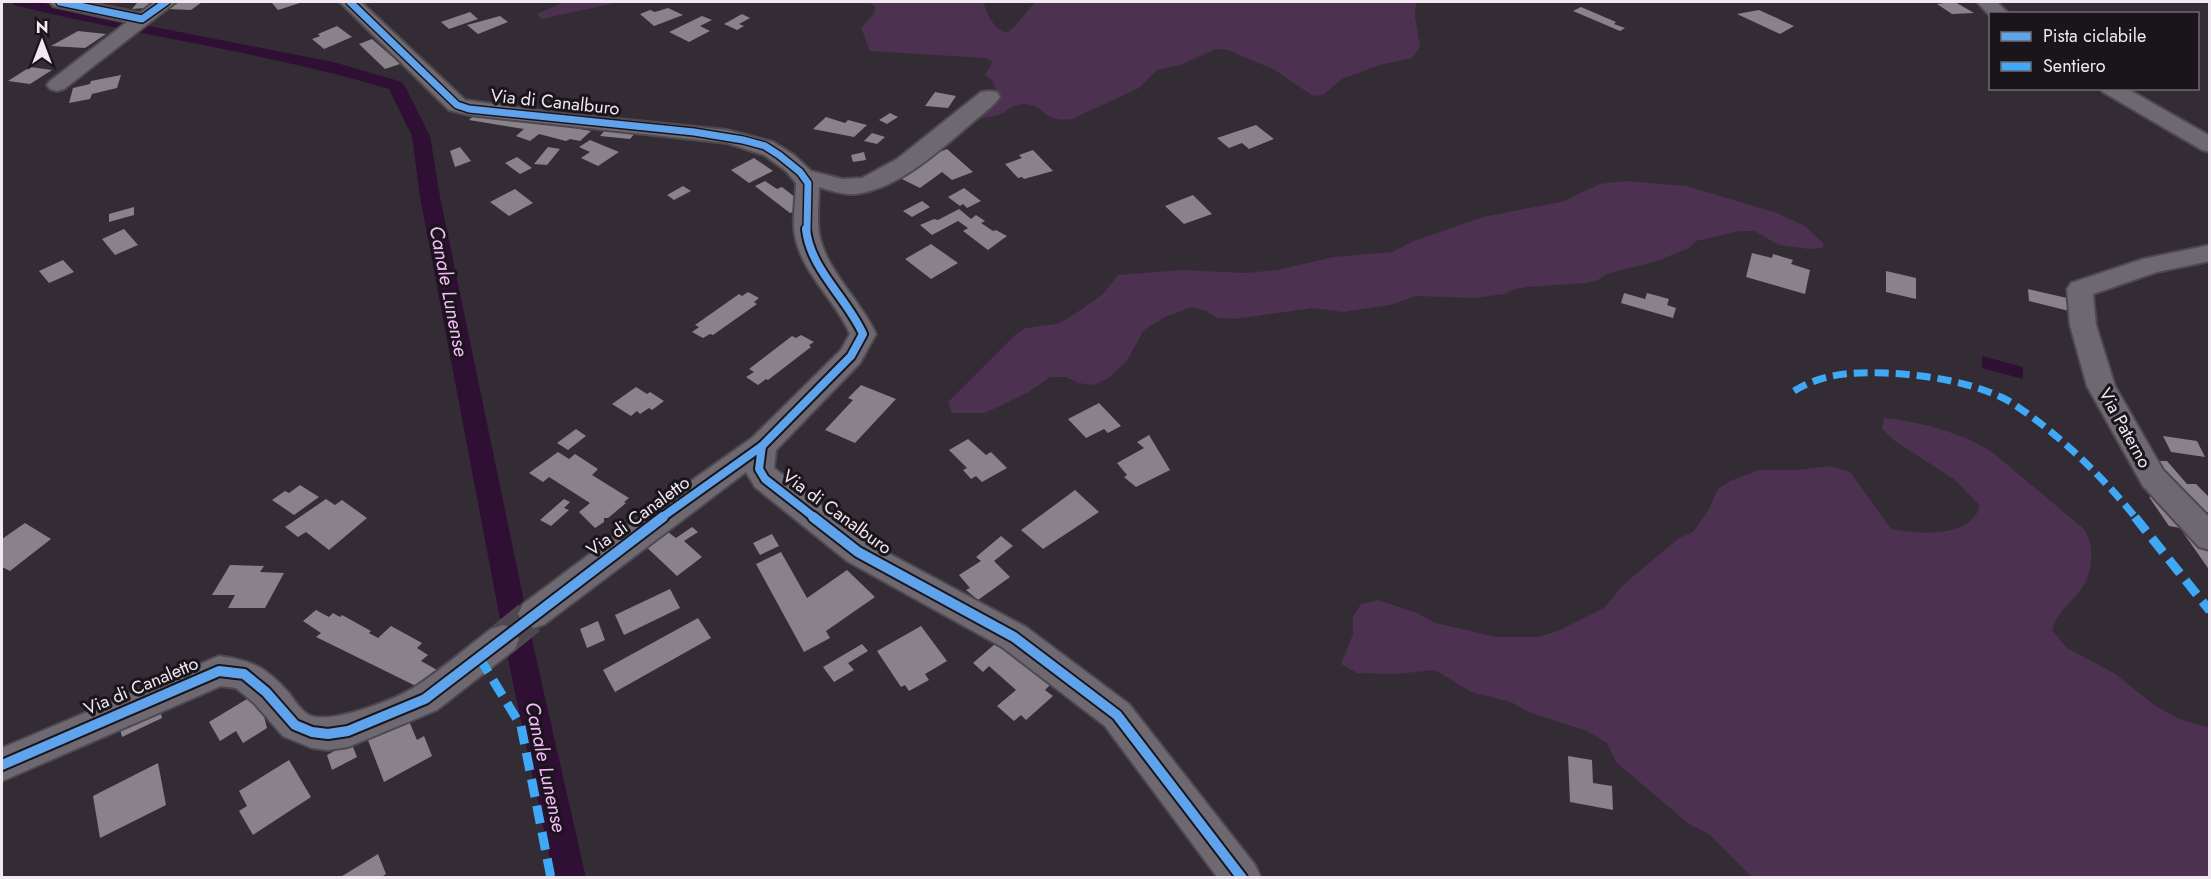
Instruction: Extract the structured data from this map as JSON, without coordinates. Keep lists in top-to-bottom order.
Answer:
{
  "streets": {
    "street": ["Via di Canalburo", "Via Paterno", "Via di Canaletto"]
  },
  "crossings": [
    ["Via di Canalburo", "Via di Canaletto"]
  ],
  "water": ["Canale Lunense"],
  "legend": ["Pista ciclabile", "Sentiero"],
  "north": "top"
}
